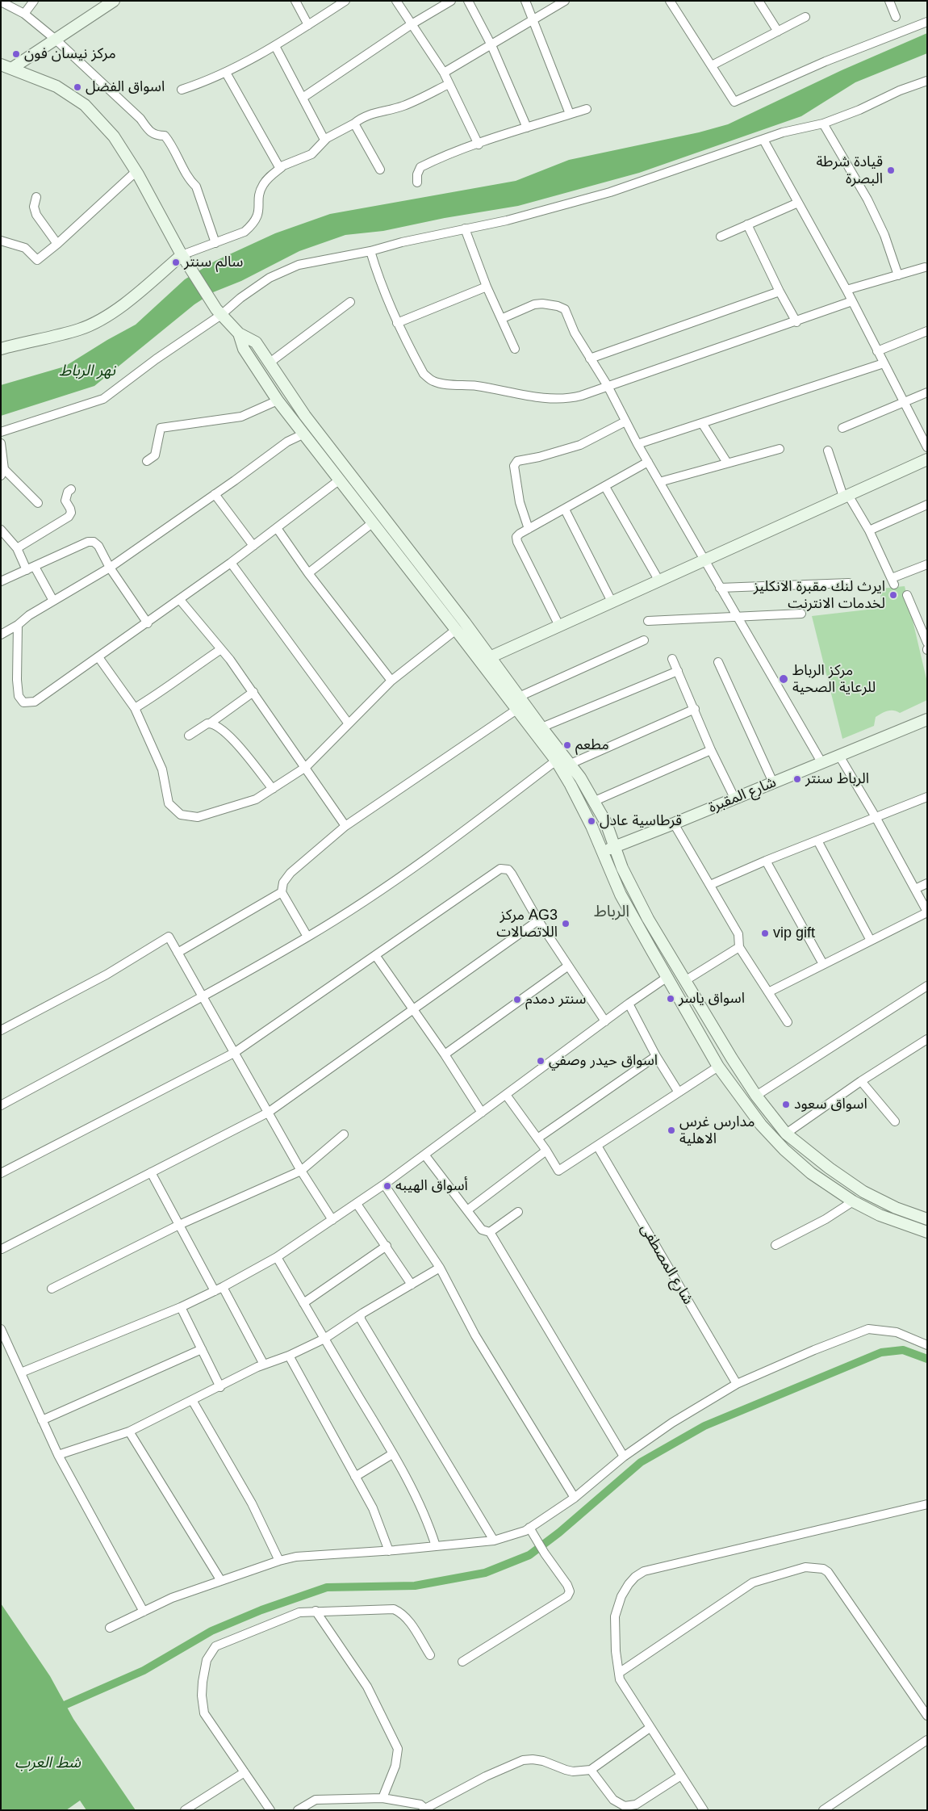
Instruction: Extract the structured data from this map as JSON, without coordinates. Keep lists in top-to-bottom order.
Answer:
{
  "streets": {
    "main road": ["شارع المقبرة"],
    "street": ["شارع المصطفى"]
  },
  "districts": ["الرباط"],
  "water": ["نهر الرباط", "شط العرب"],
  "places": [
    "مركز نيسان فون",
    "اسواق الفضل",
    "قيادة شرطة البصرة",
    "سالم سنتر",
    "ايرث لنك مقبرة الانكليز لخدمات الانترنت",
    "مركز الرباط للرعاية الصحية",
    "مطعم",
    "الرباط سنتر",
    "قرطاسية عادل",
    "مركز AG3 اللاتصالات",
    "vip gift",
    "اسواق ياسر",
    "سنتر دمدم",
    "اسواق حيدر وصفي",
    "اسواق سعود",
    "مدارس غرس الاهلية",
    "أسواق الهيبه"
  ]
}
